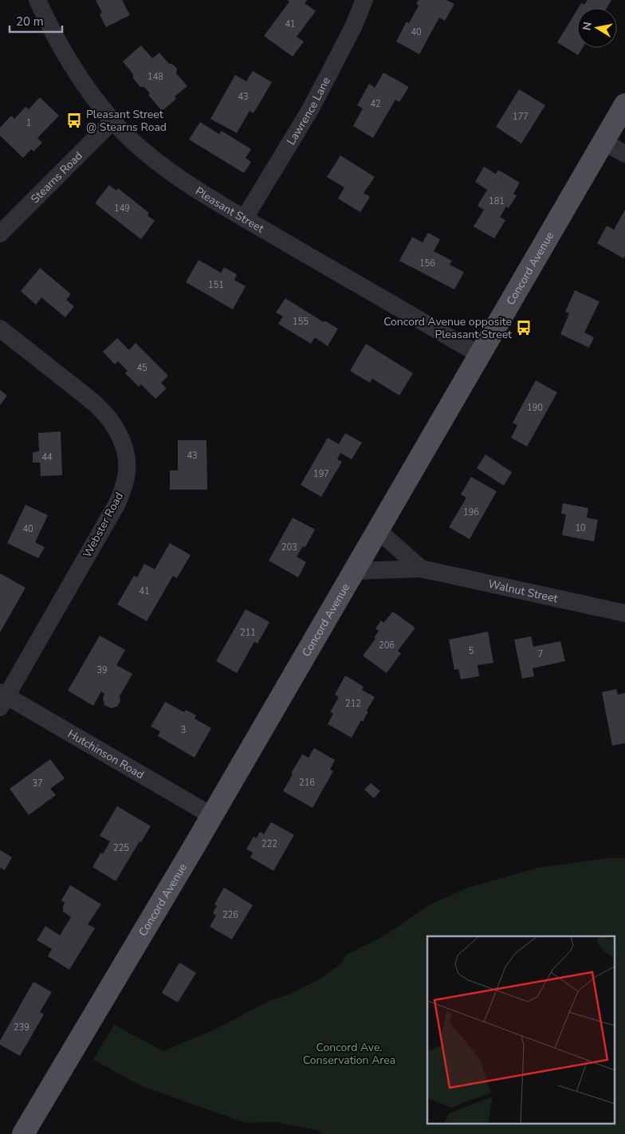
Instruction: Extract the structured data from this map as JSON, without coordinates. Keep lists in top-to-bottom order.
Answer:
{
  "streets": {
    "main road": ["Concord Avenue"],
    "street": [
      "Lawrence Lane",
      "Stearns Road",
      "Pleasant Street",
      "Webster Road",
      "Walnut Street",
      "Hutchinson Road"
    ]
  },
  "crossings": [
    ["Lawrence Lane", "Pleasant Street"],
    ["Stearns Road", "Pleasant Street"],
    ["Pleasant Street", "Concord Avenue"],
    ["Concord Avenue", "Walnut Street"],
    ["Concord Avenue", "Hutchinson Road"],
    ["Webster Road", "Hutchinson Road"]
  ],
  "parks": ["Concord Ave. Conservation Area"],
  "places": {
    "bus stop": ["Pleasant Street @ Stearns Road", "Concord Avenue opposite Pleasant Street"]
  },
  "house_numbers": [
    "41",
    "40",
    "148",
    "43",
    "42",
    "177",
    "1",
    "181",
    "149",
    "156",
    "151",
    "155",
    "45",
    "190",
    "43",
    "44",
    "197",
    "196",
    "10",
    "40",
    "203",
    "41",
    "211",
    "206",
    "5",
    "7",
    "39",
    "212",
    "3",
    "216",
    "37",
    "222",
    "225",
    "226",
    "239"
  ],
  "scale_bar": "20 m",
  "north": "left"
}
